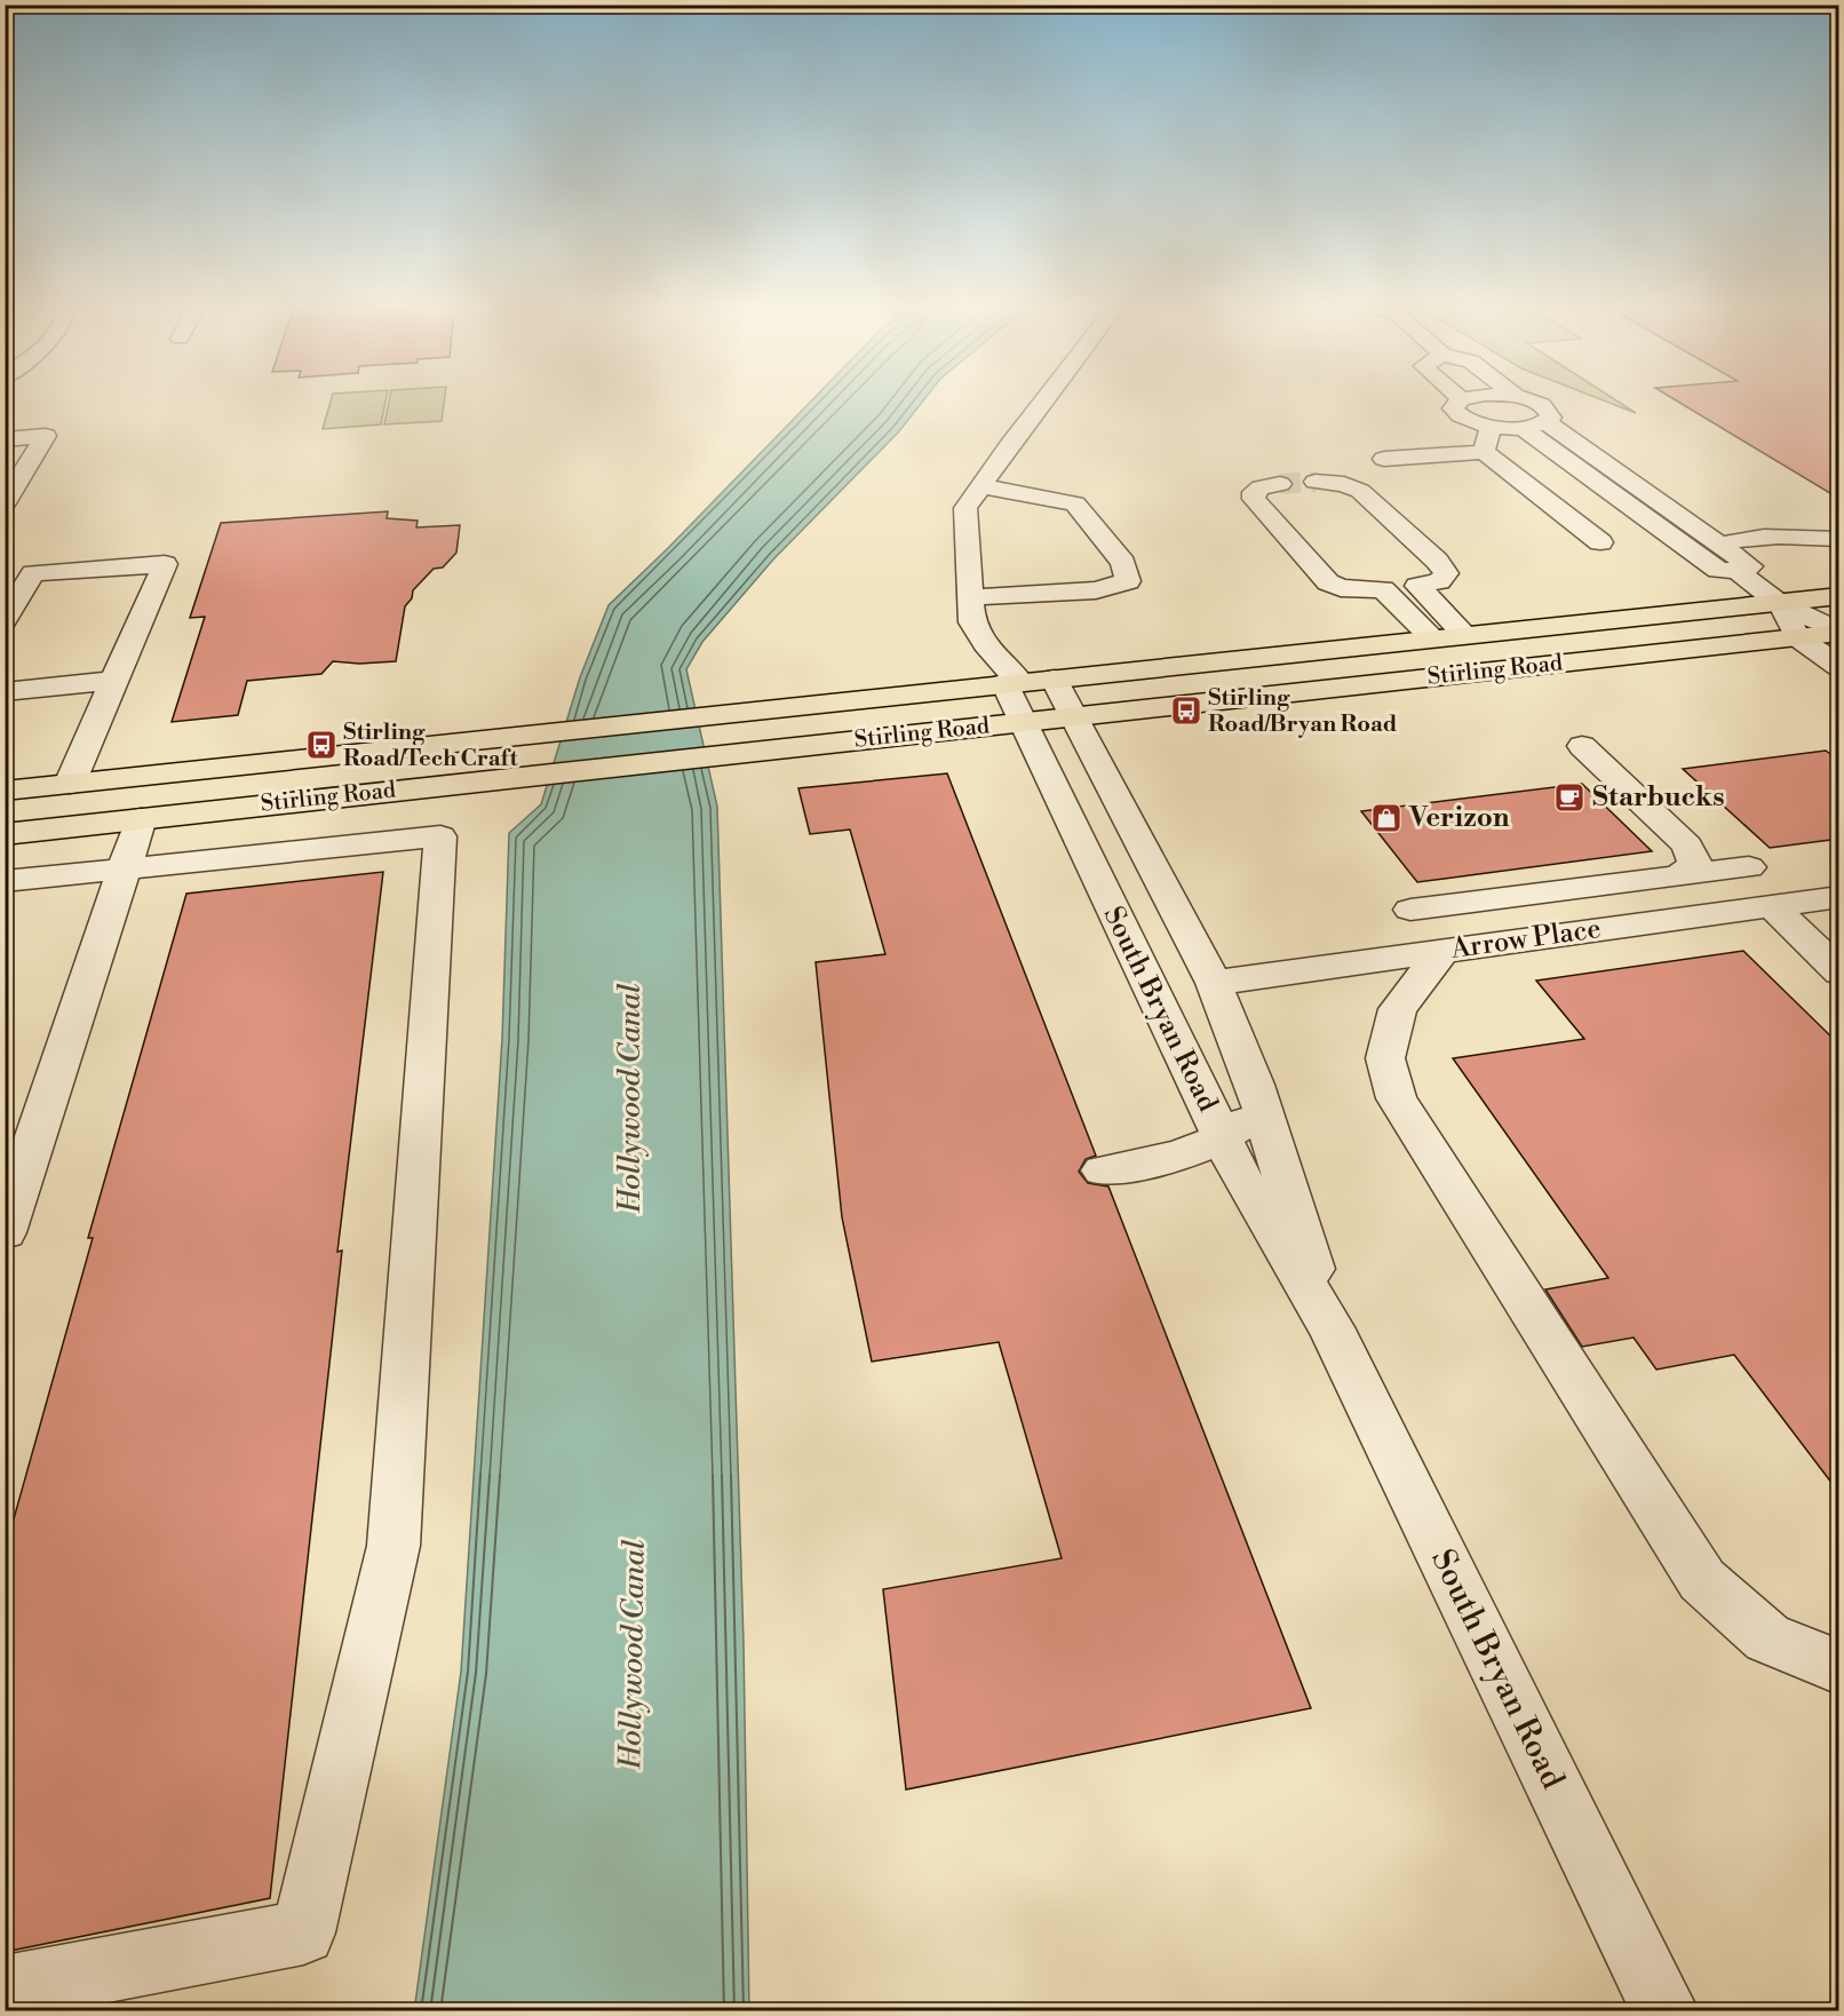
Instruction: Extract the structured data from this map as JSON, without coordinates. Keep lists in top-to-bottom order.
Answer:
{
  "streets": {
    "main road": ["Stirling Road"],
    "street": ["Arrow Place", "South Bryan Road"]
  },
  "crossings": [
    ["Stirling Road", "South Bryan Road"],
    ["Arrow Place", "South Bryan Road"]
  ],
  "water": ["Hollywood Canal"],
  "places": {
    "bus stop": ["Stirling Road/Bryan Road", "Stirling Road/Tech Craft"],
    "cafe": ["Starbucks"],
    "shop": ["Verizon"]
  }
}
